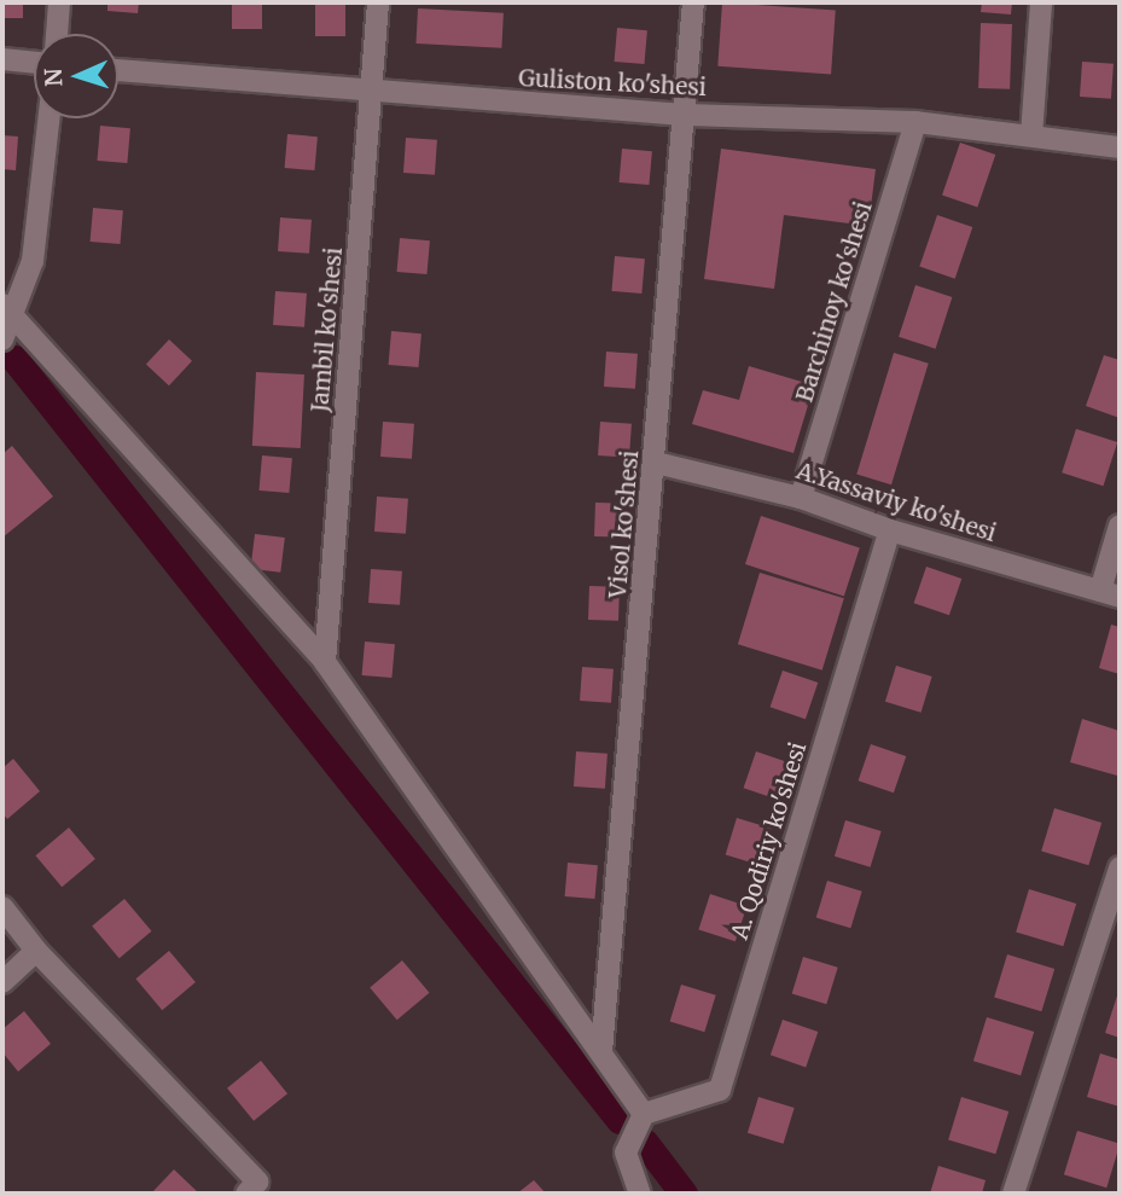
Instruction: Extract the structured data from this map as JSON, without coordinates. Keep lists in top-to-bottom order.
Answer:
{
  "streets": {
    "street": [
      "Guliston ko'shesi",
      "Barchinoy ko'shesi",
      "Jambil ko'shesi",
      "A.Yassaviy ko'shesi",
      "Visol ko'shesi",
      "A. Qodiriy ko'shesi"
    ]
  },
  "crossings": [
    ["Guliston ko'shesi", "Barchinoy ko'shesi"],
    ["Guliston ko'shesi", "Jambil ko'shesi"],
    ["Guliston ko'shesi", "Visol ko'shesi"],
    ["Barchinoy ko'shesi", "A.Yassaviy ko'shesi"],
    ["A.Yassaviy ko'shesi", "Visol ko'shesi"],
    ["A.Yassaviy ko'shesi", "A. Qodiriy ko'shesi"]
  ],
  "north": "left"
}
